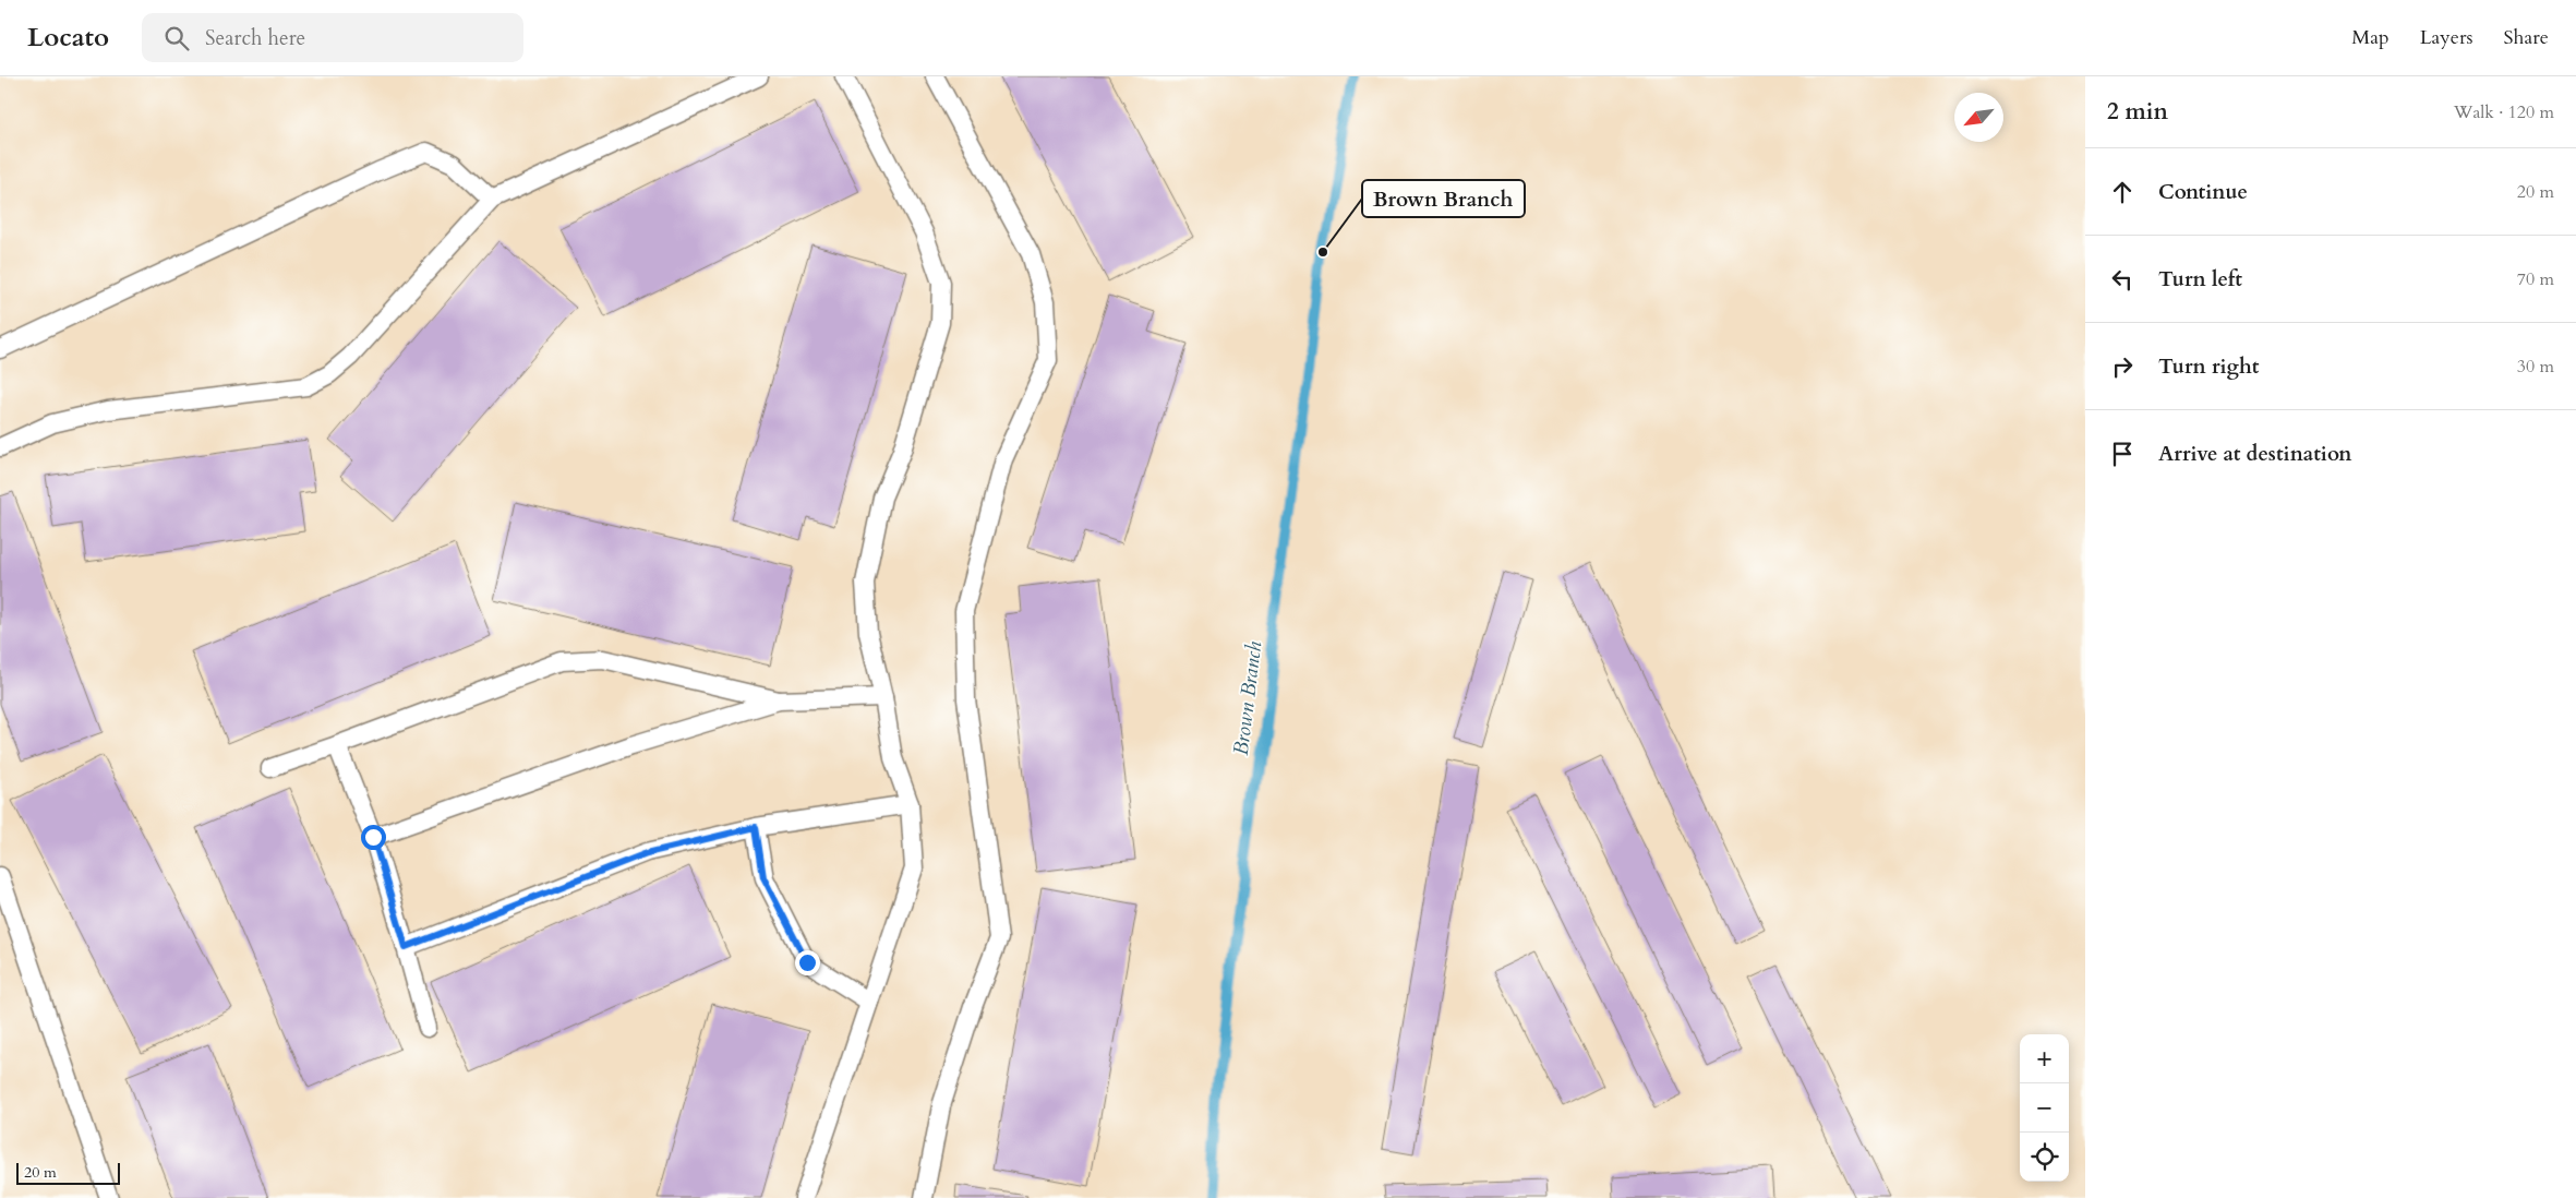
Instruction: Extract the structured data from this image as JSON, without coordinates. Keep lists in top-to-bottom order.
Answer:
{
  "water": ["Brown Branch"],
  "places": ["Brown Branch"],
  "scale_bar": "20 m",
  "north": "bottom left",
  "page": {
    "header": "Locato",
    "search": "Search here",
    "nav": ["Map", "Layers", "Share"],
    "heading": ["2 min", "Walk · 120 m"],
    "list": [
      ["Continue", "20 m"],
      ["Turn left", "70 m"],
      ["Turn right", "30 m"],
      "Arrive at destination"
    ],
    "map_buttons": ["+", "−"],
    "scale": "20 m"
  }
}
